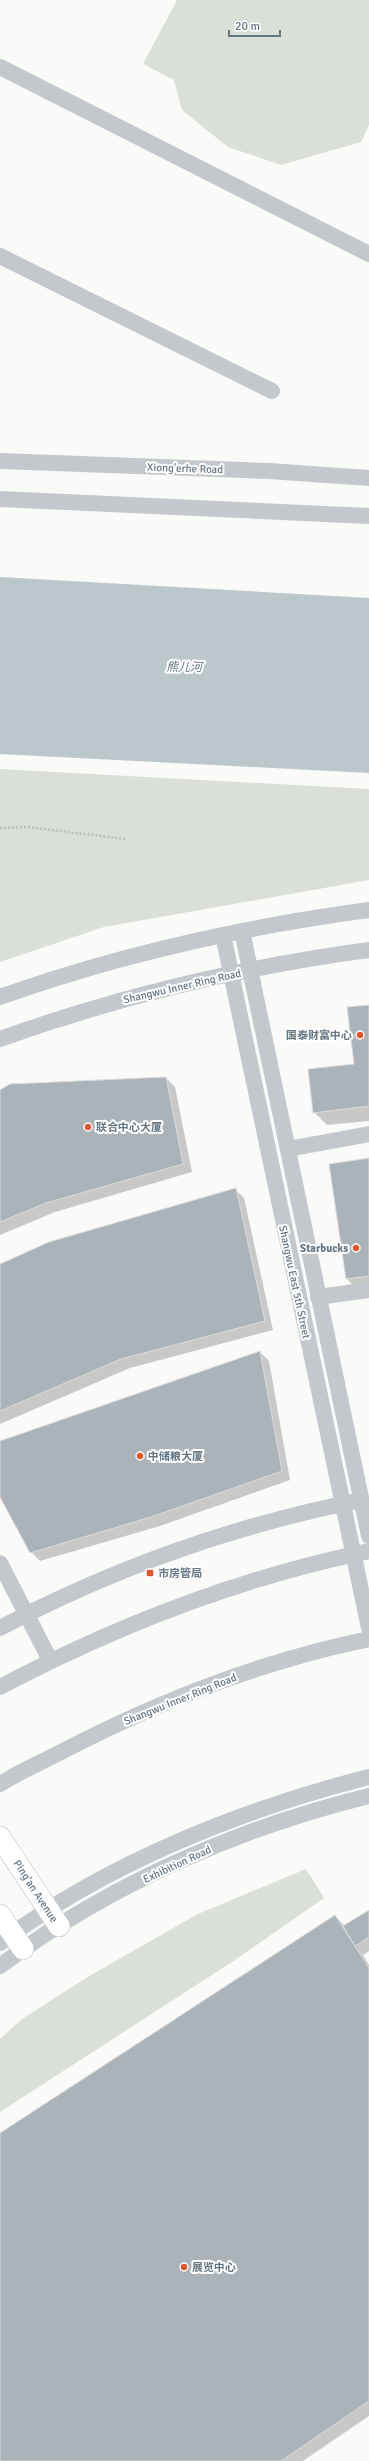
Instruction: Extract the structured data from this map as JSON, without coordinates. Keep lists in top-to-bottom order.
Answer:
{
  "streets": {
    "main road": ["Ping'an Avenue"],
    "street": [
      "Xiong'erhe Road",
      "Shangwu Inner Ring Road",
      "Shangwu East 5th Street",
      "Exhibition Road"
    ]
  },
  "crossings": [
    ["Shangwu Inner Ring Road", "Shangwu East 5th Street"],
    ["Exhibition Road", "Ping'an Avenue"]
  ],
  "water": ["熊儿河"],
  "places": {
    "other": [
      "国泰财富中心",
      "联合中心大厦",
      "Starbucks",
      "中储粮大厦",
      "展览中心"
    ],
    "transit": ["市房管局"]
  },
  "scale_bar": "20 m"
}
